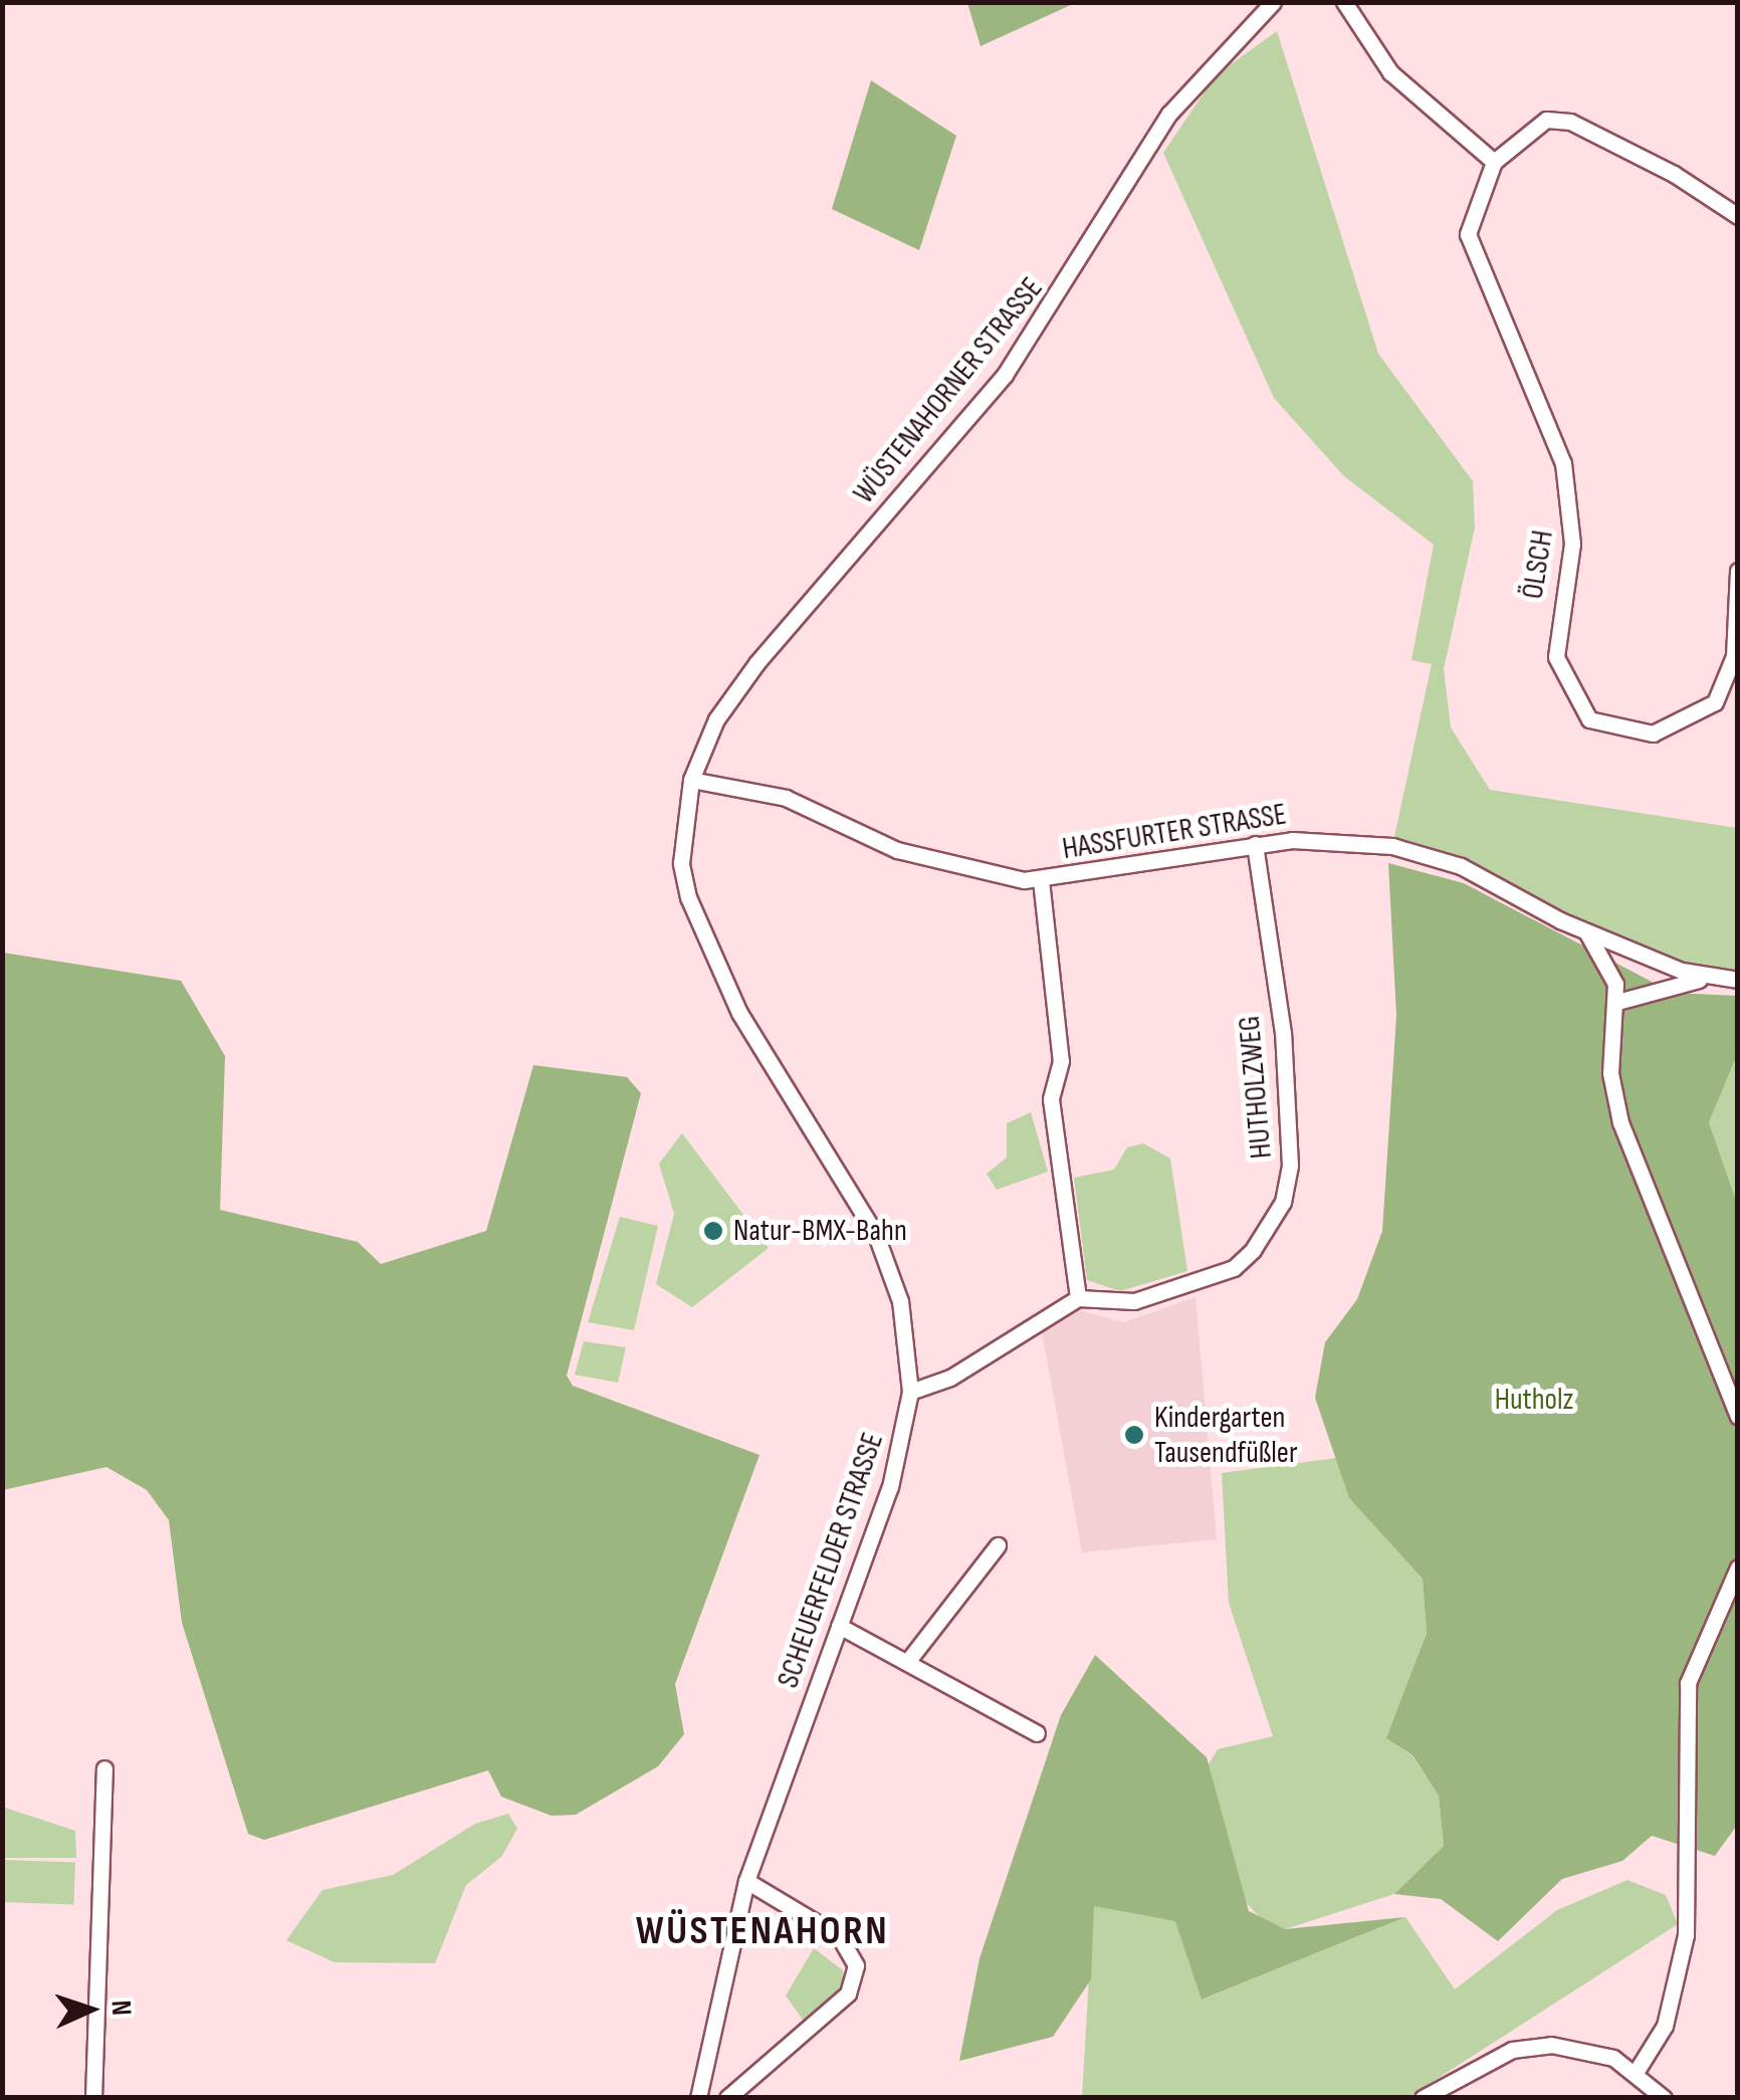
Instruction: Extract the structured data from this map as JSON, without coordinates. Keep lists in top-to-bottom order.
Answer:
{
  "streets": {
    "street": [
      "WÜSTENAHORNER STRASSE",
      "ÖLSCH",
      "HASSFURTER STRASSE",
      "HUTHOLZWEG",
      "SCHEUERFELDER STRASSE"
    ]
  },
  "crossings": [
    ["WÜSTENAHORNER STRASSE", "HASSFURTER STRASSE"],
    ["WÜSTENAHORNER STRASSE", "SCHEUERFELDER STRASSE"],
    ["HASSFURTER STRASSE", "HUTHOLZWEG"]
  ],
  "districts": ["WÜSTENAHORN"],
  "parks": ["Hutholz"],
  "places": ["Natur-BMX-Bahn", "Kindergarten Tausendfüßler"],
  "north": "right"
}
